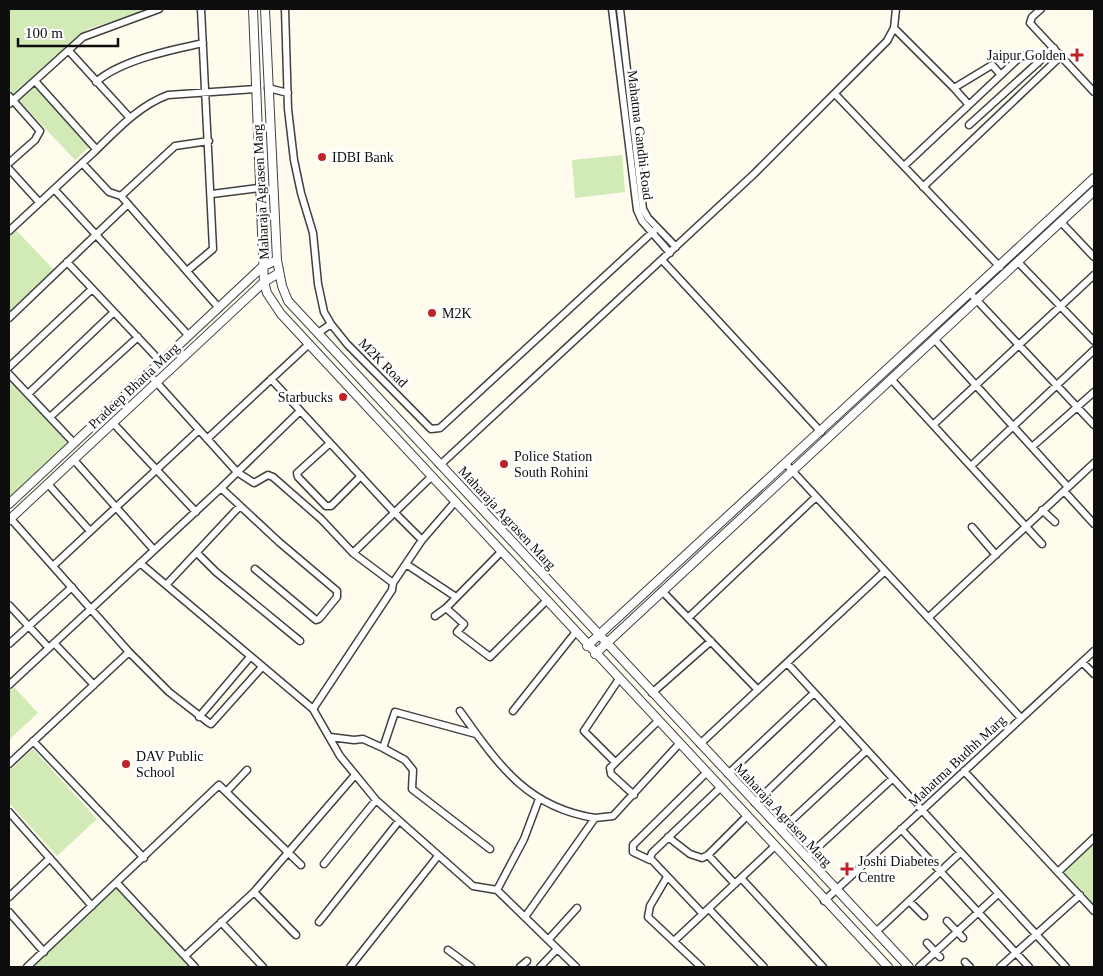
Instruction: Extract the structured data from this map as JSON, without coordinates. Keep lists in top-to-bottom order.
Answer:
{
  "streets": {
    "street": [
      "Mahatma Gandhi Road",
      "Maharaja Agrasen Marg",
      "M2K Road",
      "Pradeep Bhatia Marg",
      "Mahatma Budhh Marg"
    ]
  },
  "crossings": [
    ["Mahatma Gandhi Road", "M2K Road"],
    ["Maharaja Agrasen Marg", "Pradeep Bhatia Marg"],
    ["Maharaja Agrasen Marg", "Mahatma Budhh Marg"]
  ],
  "places": {
    "health": ["Jaipur Golden", "Joshi Diabetes Centre"],
    "other": [
      "IDBI Bank",
      "M2K",
      "Starbucks",
      "Police Station South Rohini",
      "DAV Public School"
    ]
  },
  "scale_bar": "100 m"
}
